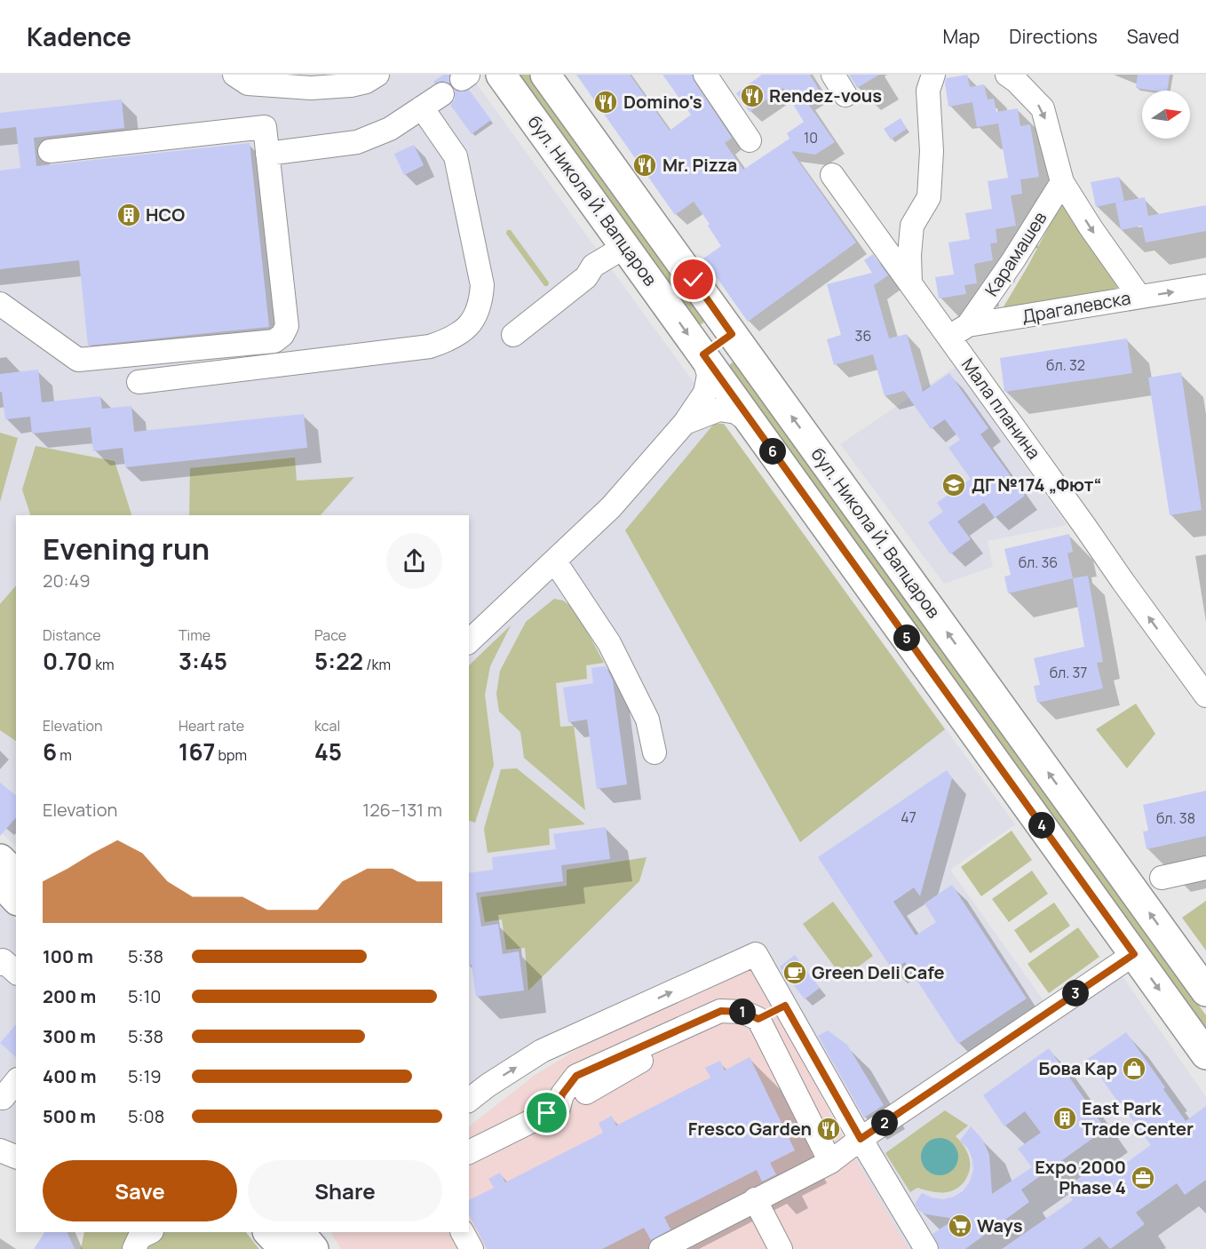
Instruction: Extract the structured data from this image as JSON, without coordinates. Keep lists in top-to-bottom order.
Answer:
{
  "streets": {
    "main road": ["бул. Никола Й. Вапцаров"],
    "street": ["Карамашев", "Драгалевска", "Мала планина"]
  },
  "crossings": [
    ["Карамашев", "Драгалевска"],
    ["Карамашев", "Мала планина"],
    ["Драгалевска", "Мала планина"]
  ],
  "one_way": ["Мала планина"],
  "places": {
    "restaurant": [
      "Rendez-vous",
      "Domino's",
      "Mr. Pizza",
      "Fresco Garden"
    ],
    "building": ["НСО", "East Park Trade Center"],
    "school or university": ["ДГ №174 „Фют“"],
    "cafe": ["Green Deli Cafe"],
    "shop": ["Бова Кар"],
    "office": ["Expo 2000 Phase 4"],
    "supermarket": ["Ways"]
  },
  "house_numbers": [
    "10",
    "36",
    "бл. 32",
    "бл. 36",
    "бл. 37",
    "47",
    "бл. 38"
  ],
  "north": "right",
  "page": {
    "header": "Kadence",
    "nav": ["Map", "Directions", "Saved"],
    "pins": [
      "6",
      "5",
      "4",
      "3",
      "1",
      "2"
    ],
    "heading": ["Evening run", "20:49"],
    "stats": [
      ["Distance", "0.70 km"],
      ["Time", "3:45"],
      ["Pace", "5:22 /km"],
      ["Elevation", "6 m"],
      ["Heart rate", "167 bpm"],
      ["kcal", "45"]
    ],
    "chart": ["Elevation", "126–131 m"],
    "list": [
      {
        "name": "100 m",
        "note": "5:38"
      },
      {
        "name": "200 m",
        "note": "5:10"
      },
      {
        "name": "300 m",
        "note": "5:38"
      },
      {
        "name": "400 m",
        "note": "5:19"
      },
      {
        "name": "500 m",
        "note": "5:08"
      }
    ],
    "buttons": ["Save", "Share"]
  }
}
